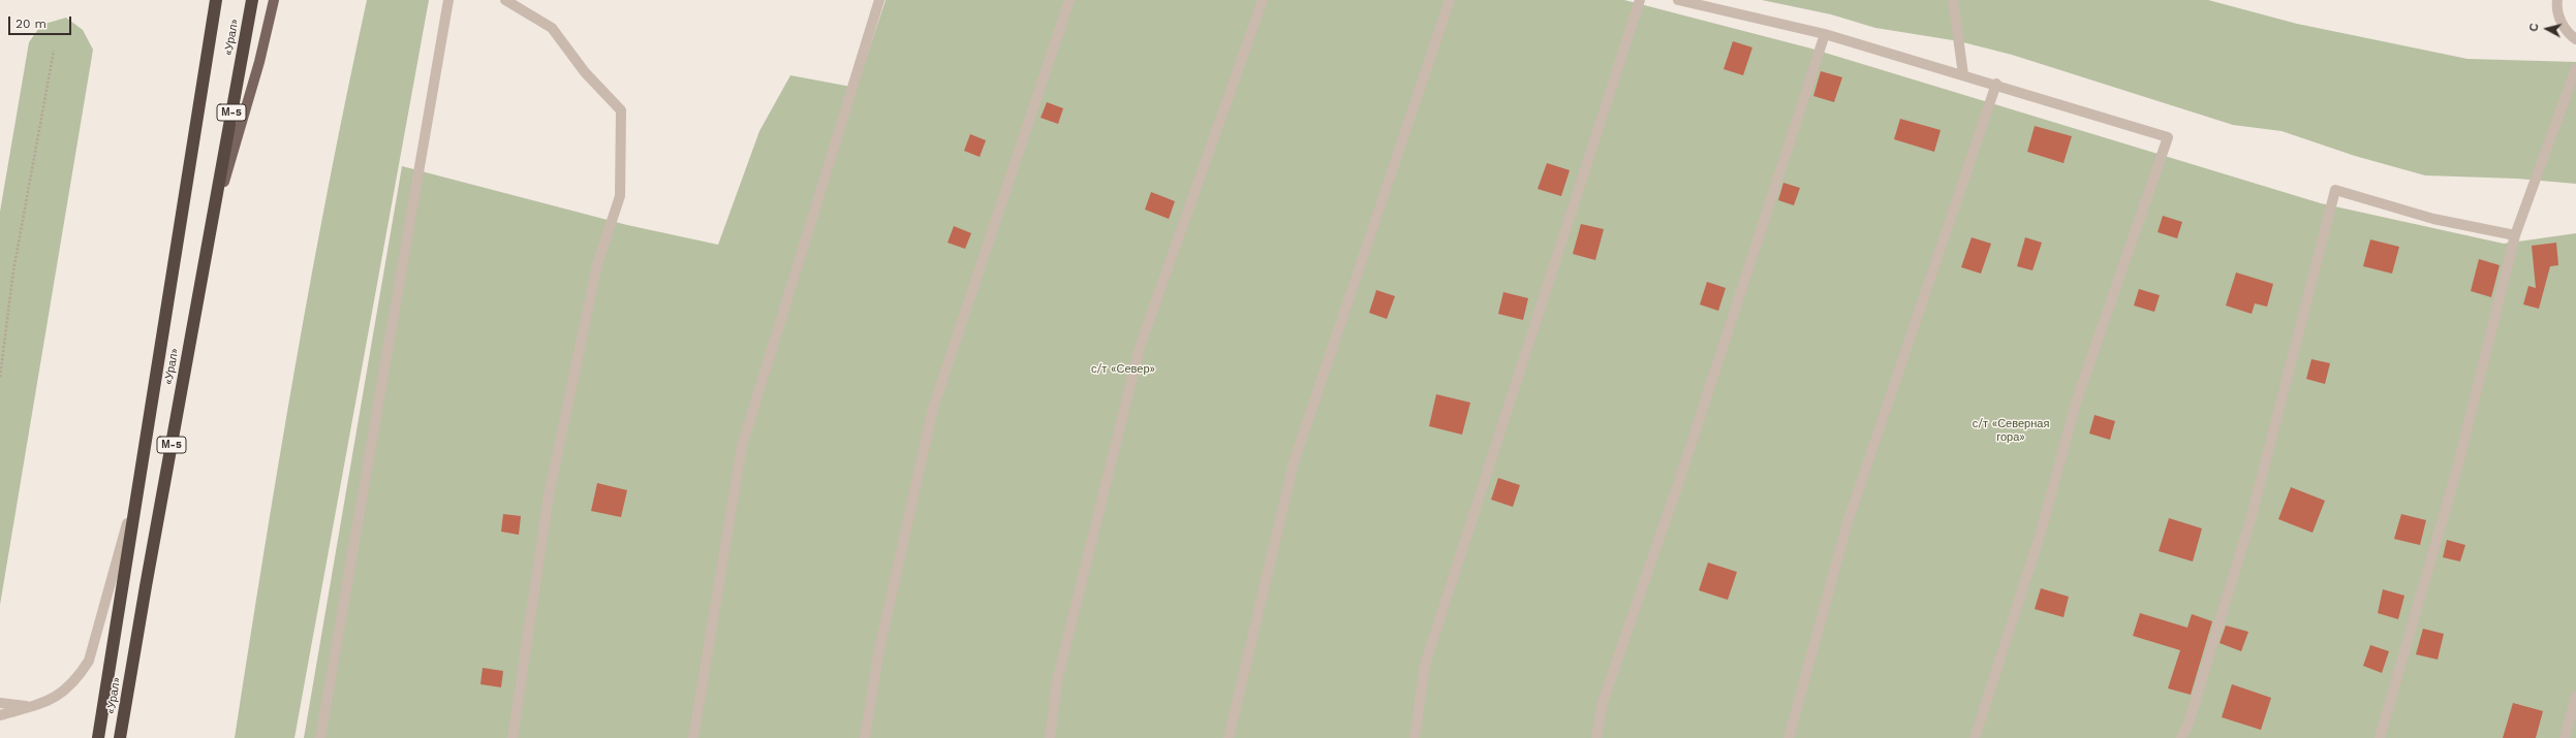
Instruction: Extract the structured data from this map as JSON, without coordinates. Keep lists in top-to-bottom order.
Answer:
{
  "streets": {
    "highway": ["«Урал»", "М-5"]
  },
  "parks": ["с/т «Север»", "с/т «Северная гора»"],
  "scale_bar": "20 m",
  "north": "left"
}
